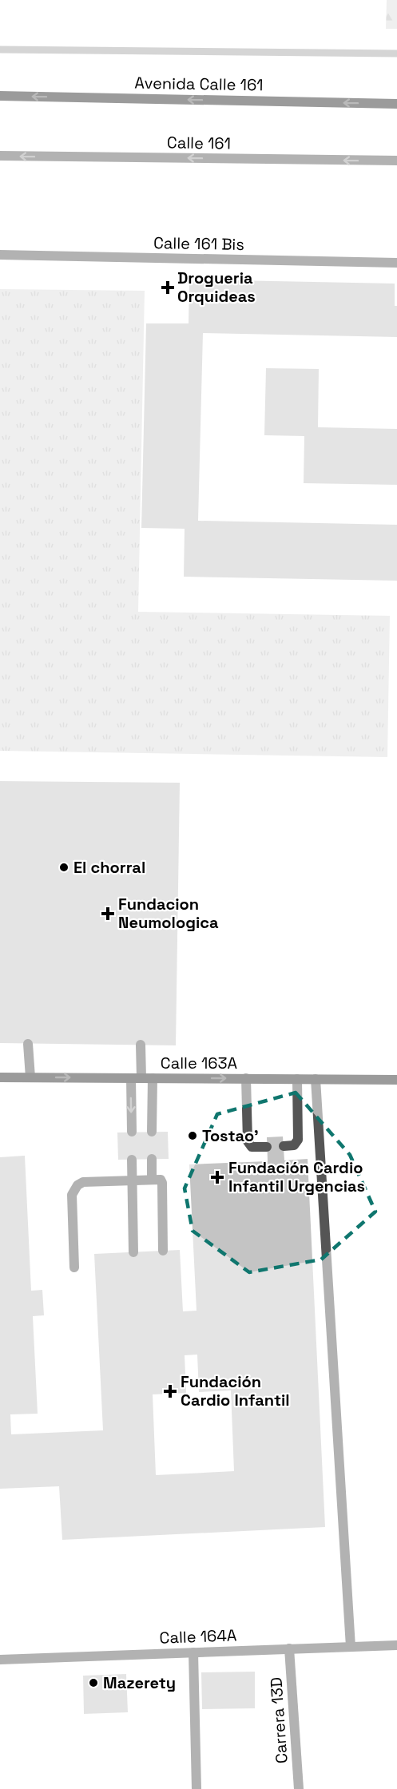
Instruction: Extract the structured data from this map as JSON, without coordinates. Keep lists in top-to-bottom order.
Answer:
{
  "streets": {
    "main road": ["Avenida Calle 161", "Calle 163A"],
    "street": [
      "Calle 161",
      "Calle 161 Bis",
      "Calle 164A",
      "Carrera 13D"
    ]
  },
  "crossings": [
    ["Calle 164A", "Carrera 13D"]
  ],
  "one_way": ["Avenida Calle 161", "Calle 161", "Calle 163A"],
  "places": {
    "health": [
      "Drogueria Orquideas",
      "Fundacion Neumologica",
      "Fundación Cardio Infantil Urgencias",
      "Fundación Cardio Infantil"
    ],
    "other": ["El chorral", "Tostao’", "Mazerety"]
  }
}
